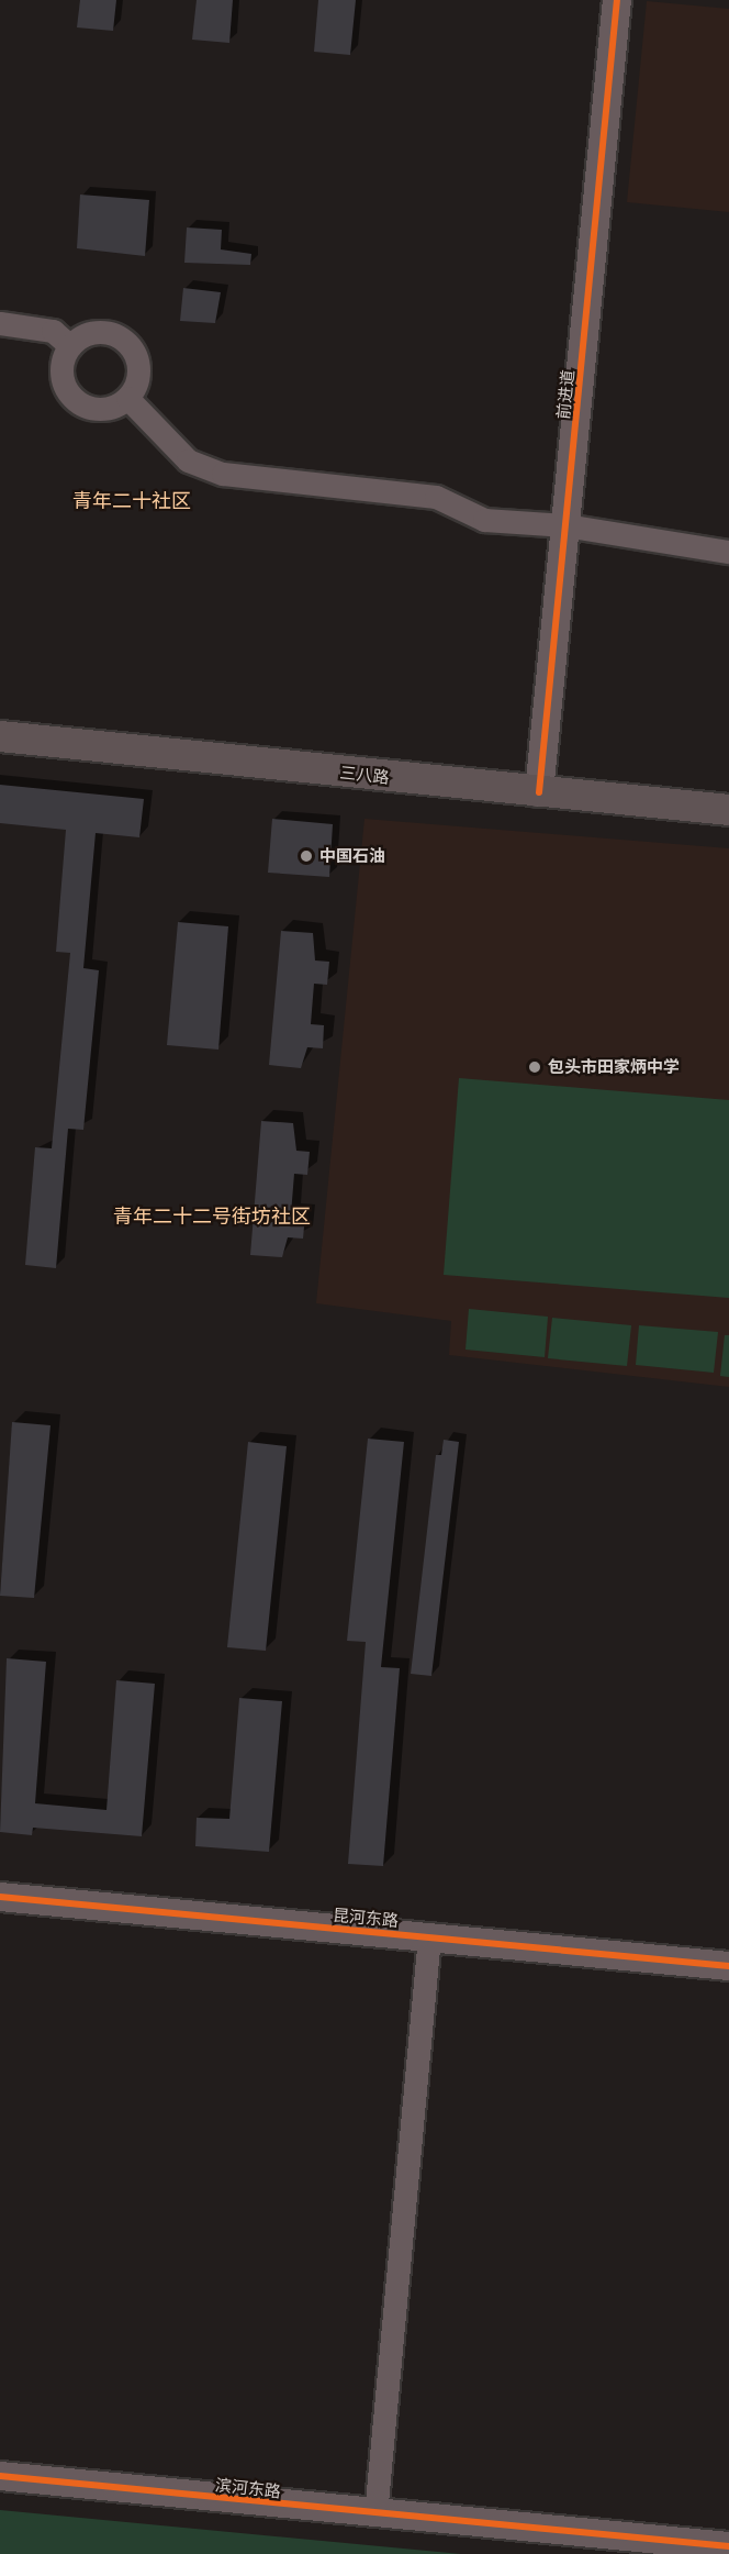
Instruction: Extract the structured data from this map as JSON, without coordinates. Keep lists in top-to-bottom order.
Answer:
{
  "streets": {
    "main road": ["三八路"],
    "street": ["前进道", "昆河东路", "滨河东路"]
  },
  "crossings": [
    ["前进道", "三八路"]
  ],
  "districts": ["青年二十社区", "青年二十二号街坊社区"],
  "places": ["中国石油", "包头市田家炳中学"]
}
